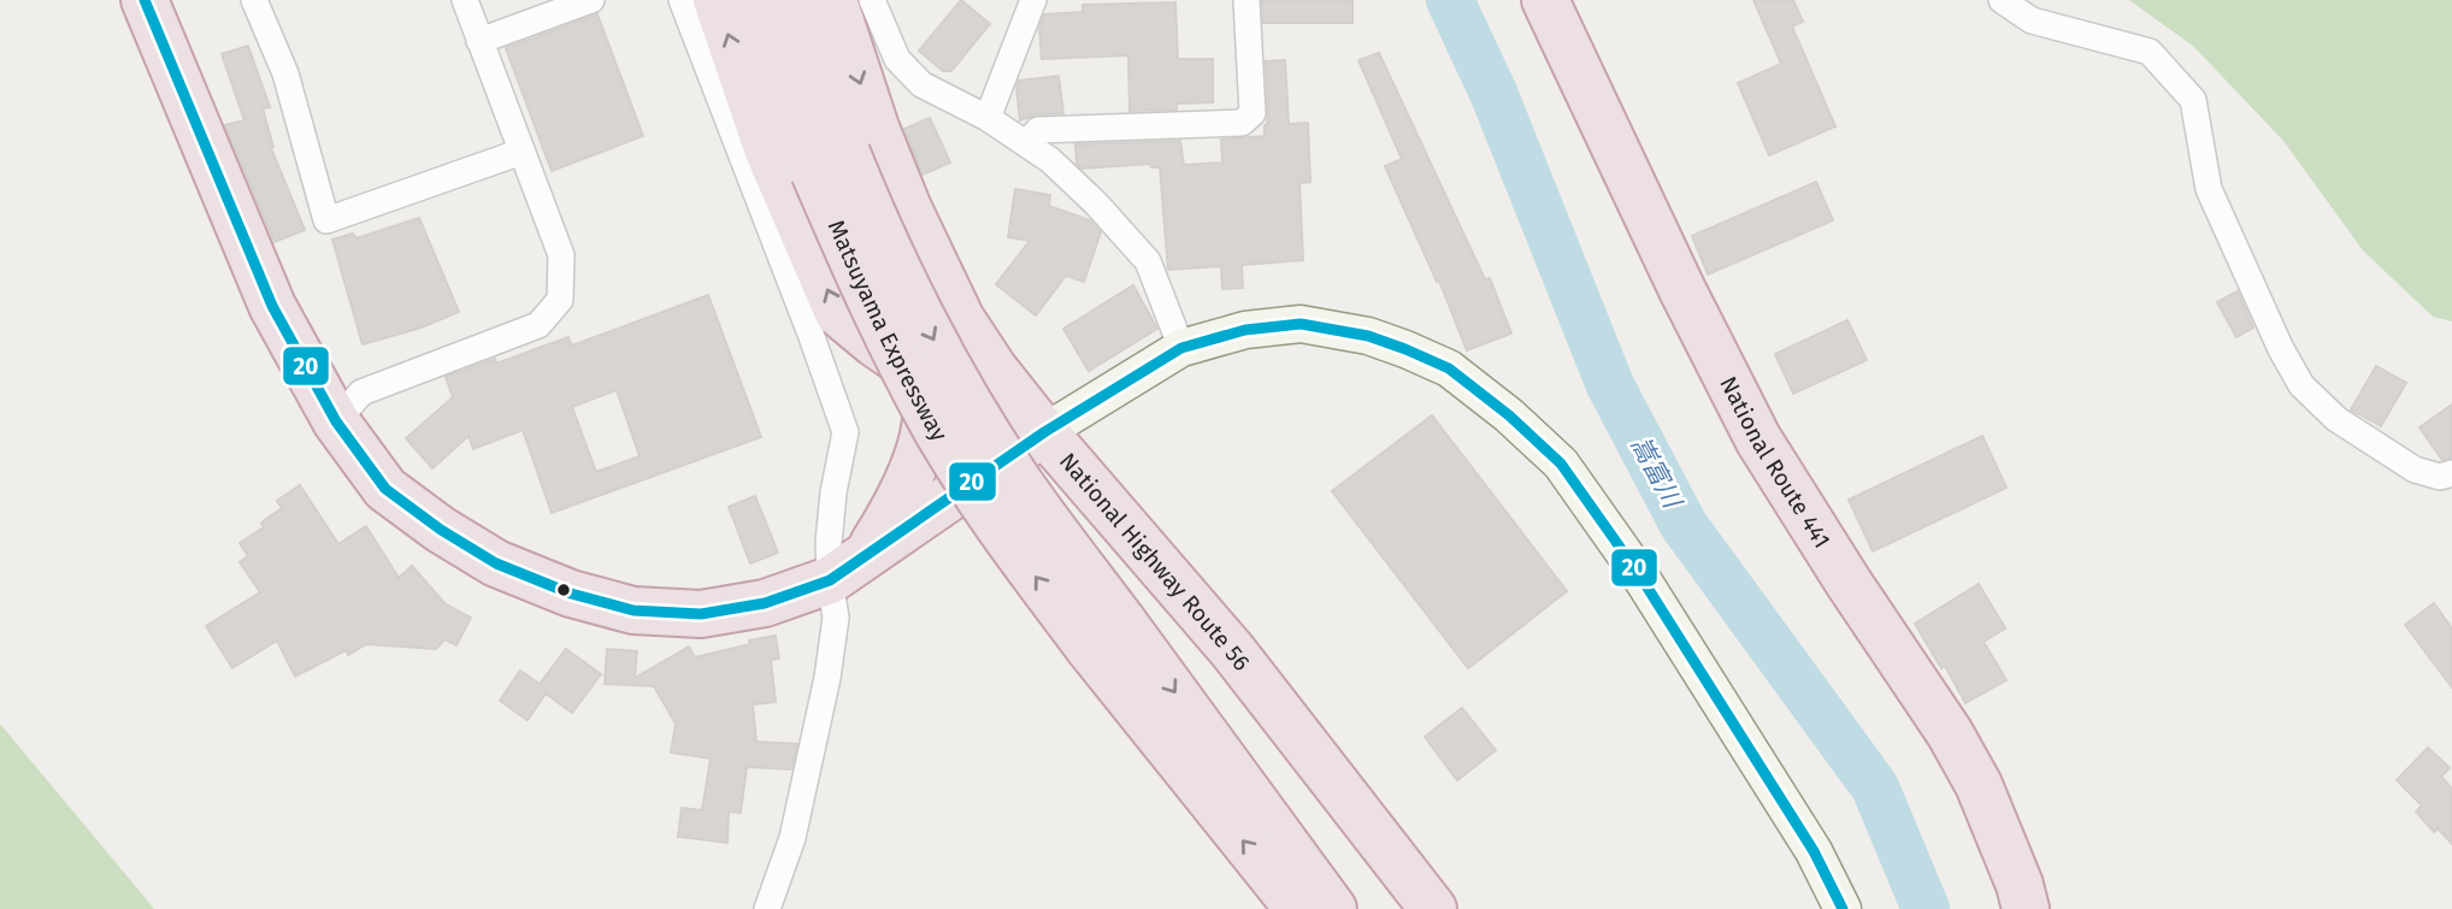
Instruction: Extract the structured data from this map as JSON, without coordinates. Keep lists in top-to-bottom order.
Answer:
{
  "streets": {
    "highway": ["Matsuyama Expressway", "National Route 441", "National Highway Route 56"]
  },
  "water": ["嵩富川"],
  "lines": ["transit line 20"]
}
